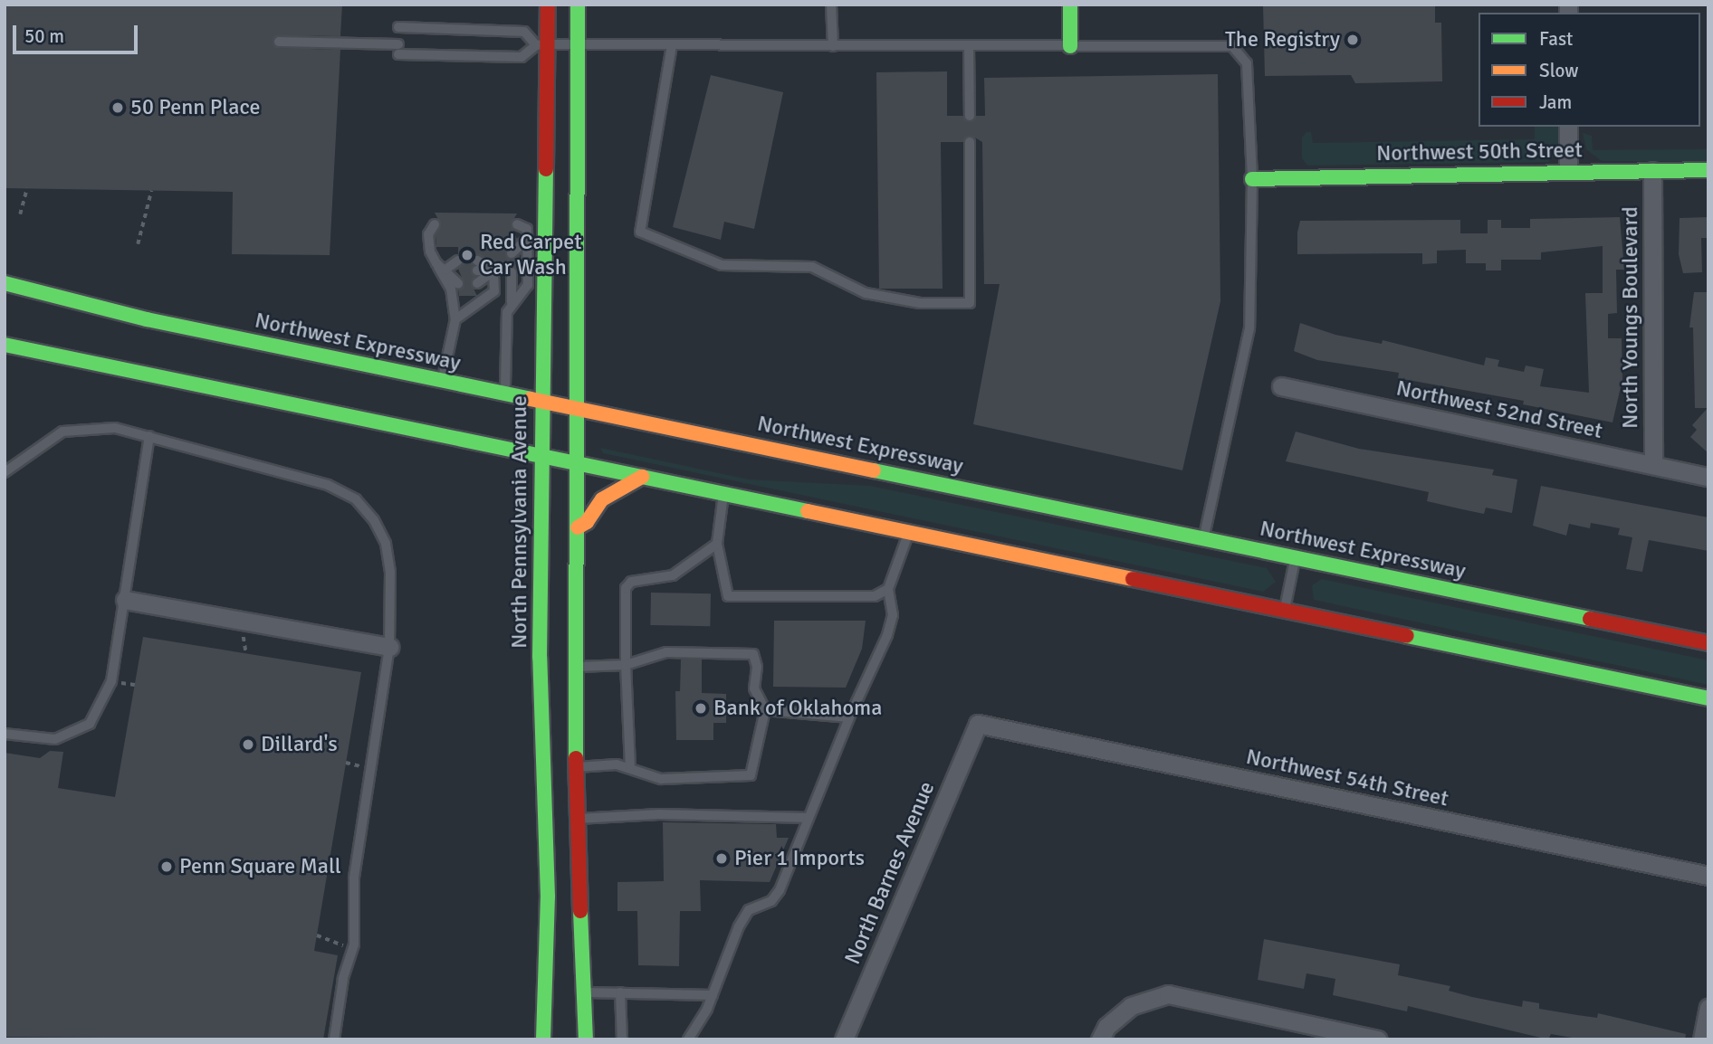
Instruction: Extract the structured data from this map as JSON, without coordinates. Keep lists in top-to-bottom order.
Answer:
{
  "streets": {
    "main road": ["Northwest 50th Street", "Northwest Expressway", "North Pennsylvania Avenue"],
    "street": [
      "North Youngs Boulevard",
      "Northwest 52nd Street",
      "Northwest 54th Street",
      "North Barnes Avenue"
    ]
  },
  "crossings": [
    ["Northwest 50th Street", "North Youngs Boulevard"],
    ["North Youngs Boulevard", "Northwest 52nd Street"],
    ["Northwest Expressway", "North Pennsylvania Avenue"],
    ["Northwest 54th Street", "North Barnes Avenue"]
  ],
  "places": [
    "The Registry",
    "50 Penn Place",
    "Red Carpet Car Wash",
    "Bank of Oklahoma",
    "Dillard's",
    "Pier 1 Imports",
    "Penn Square Mall"
  ],
  "legend": ["Fast", "Slow", "Jam"],
  "scale_bar": "50 m"
}
